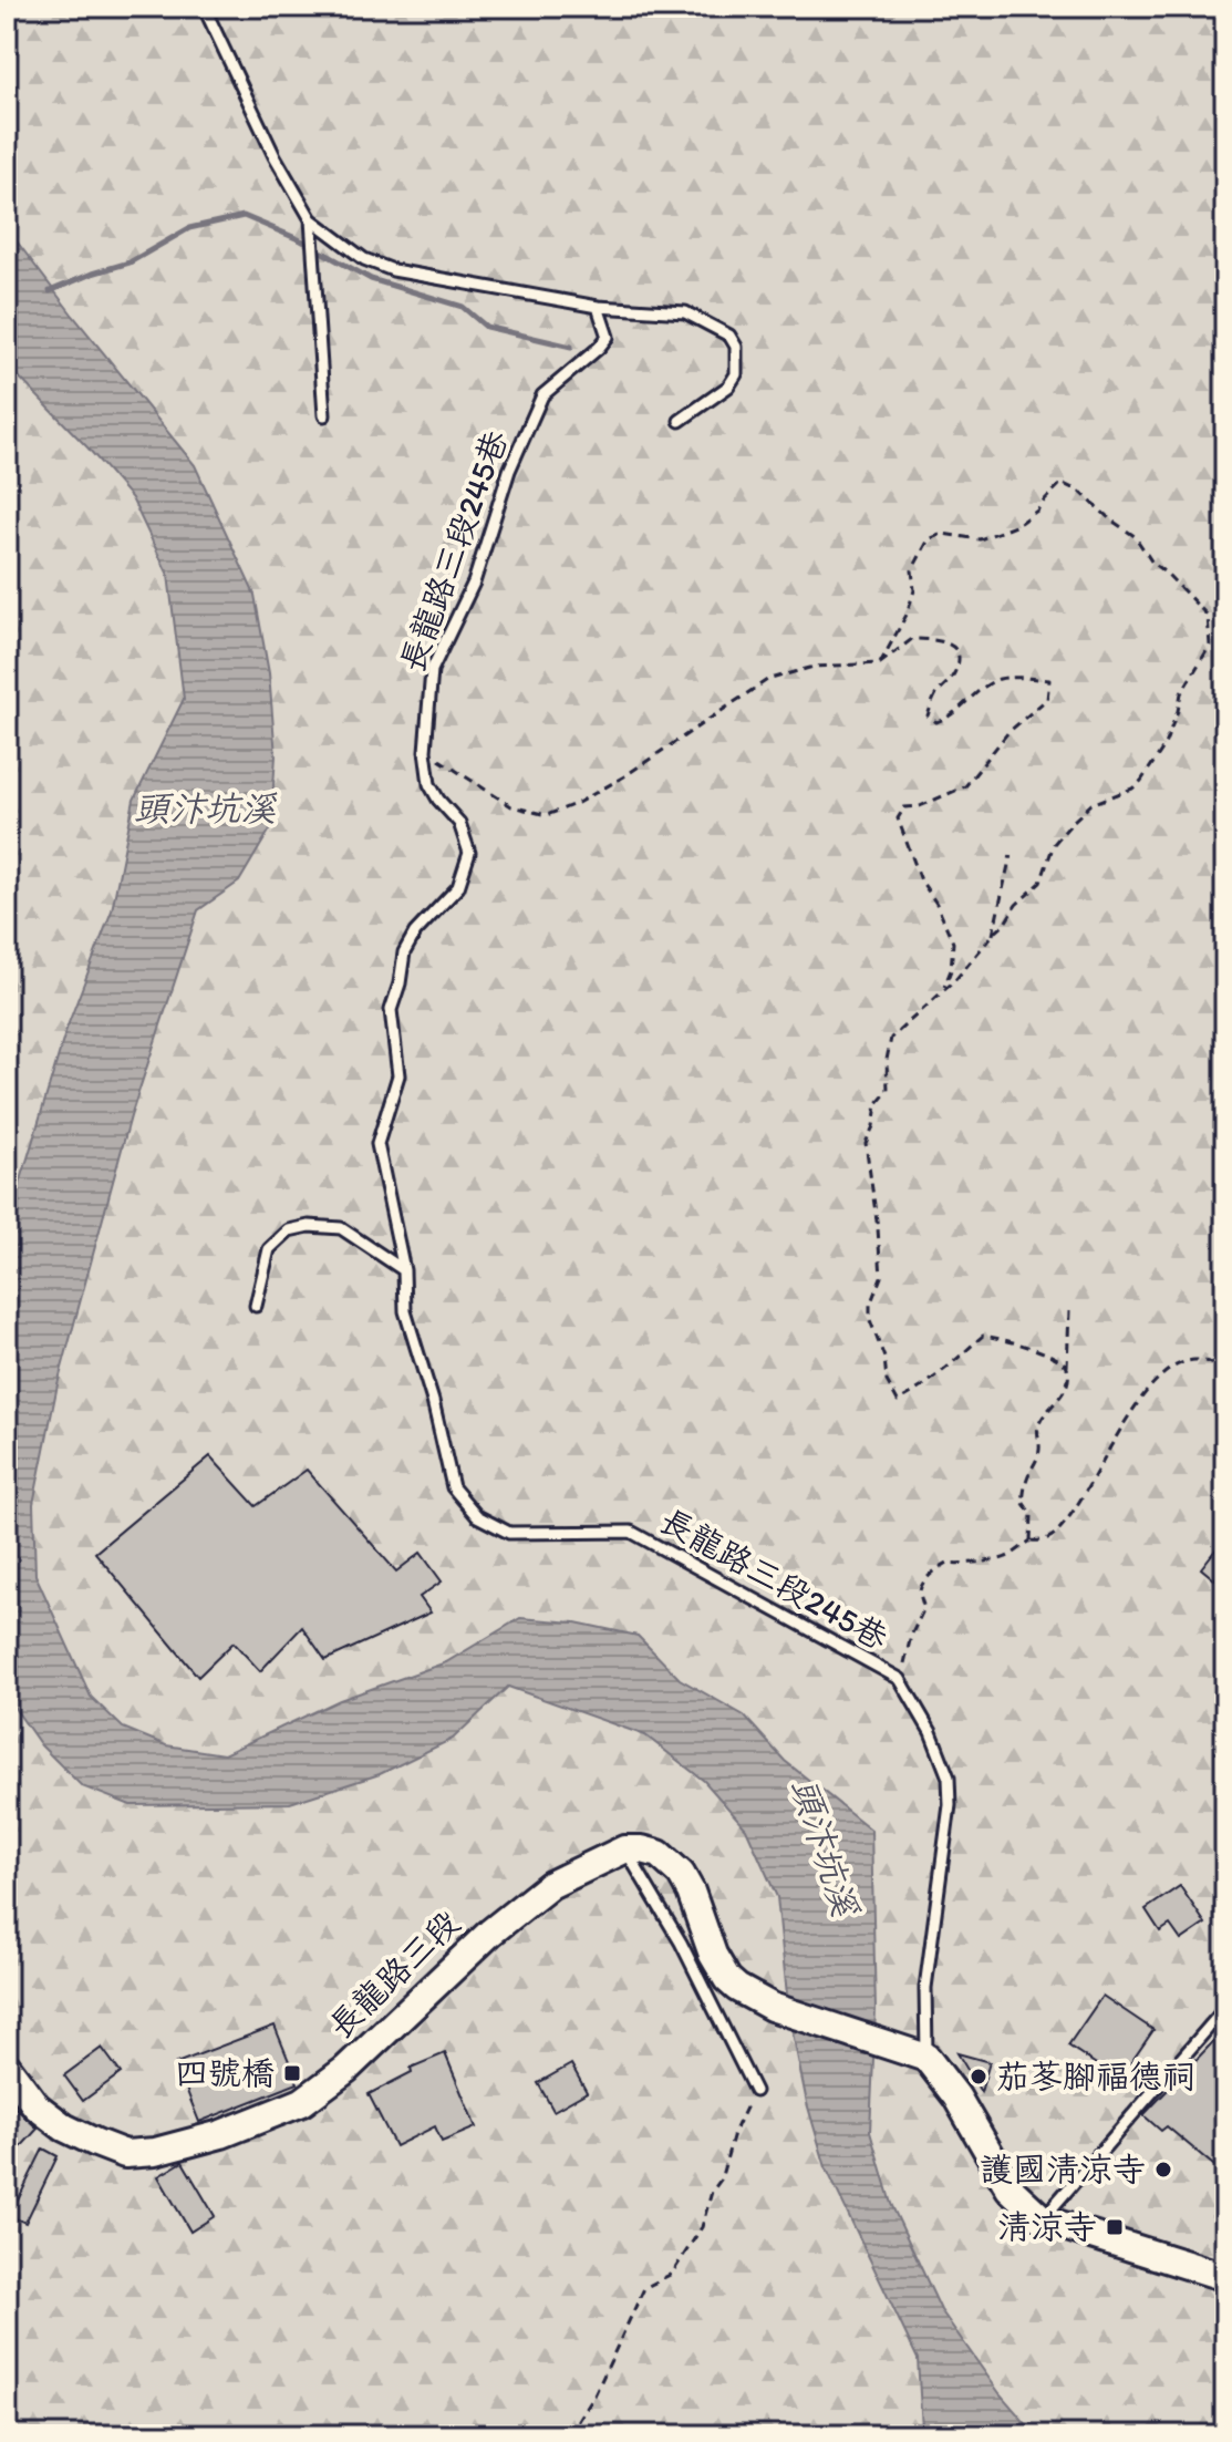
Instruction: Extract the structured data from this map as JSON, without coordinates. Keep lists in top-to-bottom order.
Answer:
{
  "streets": {
    "main road": ["長龍路三段"],
    "lane": ["長龍路三段245巷"]
  },
  "water": ["頭汴坑溪"],
  "places": {
    "transit": ["四號橋", "清涼寺"],
    "other": ["茄苳腳福德祠", "護國清涼寺"]
  }
}
